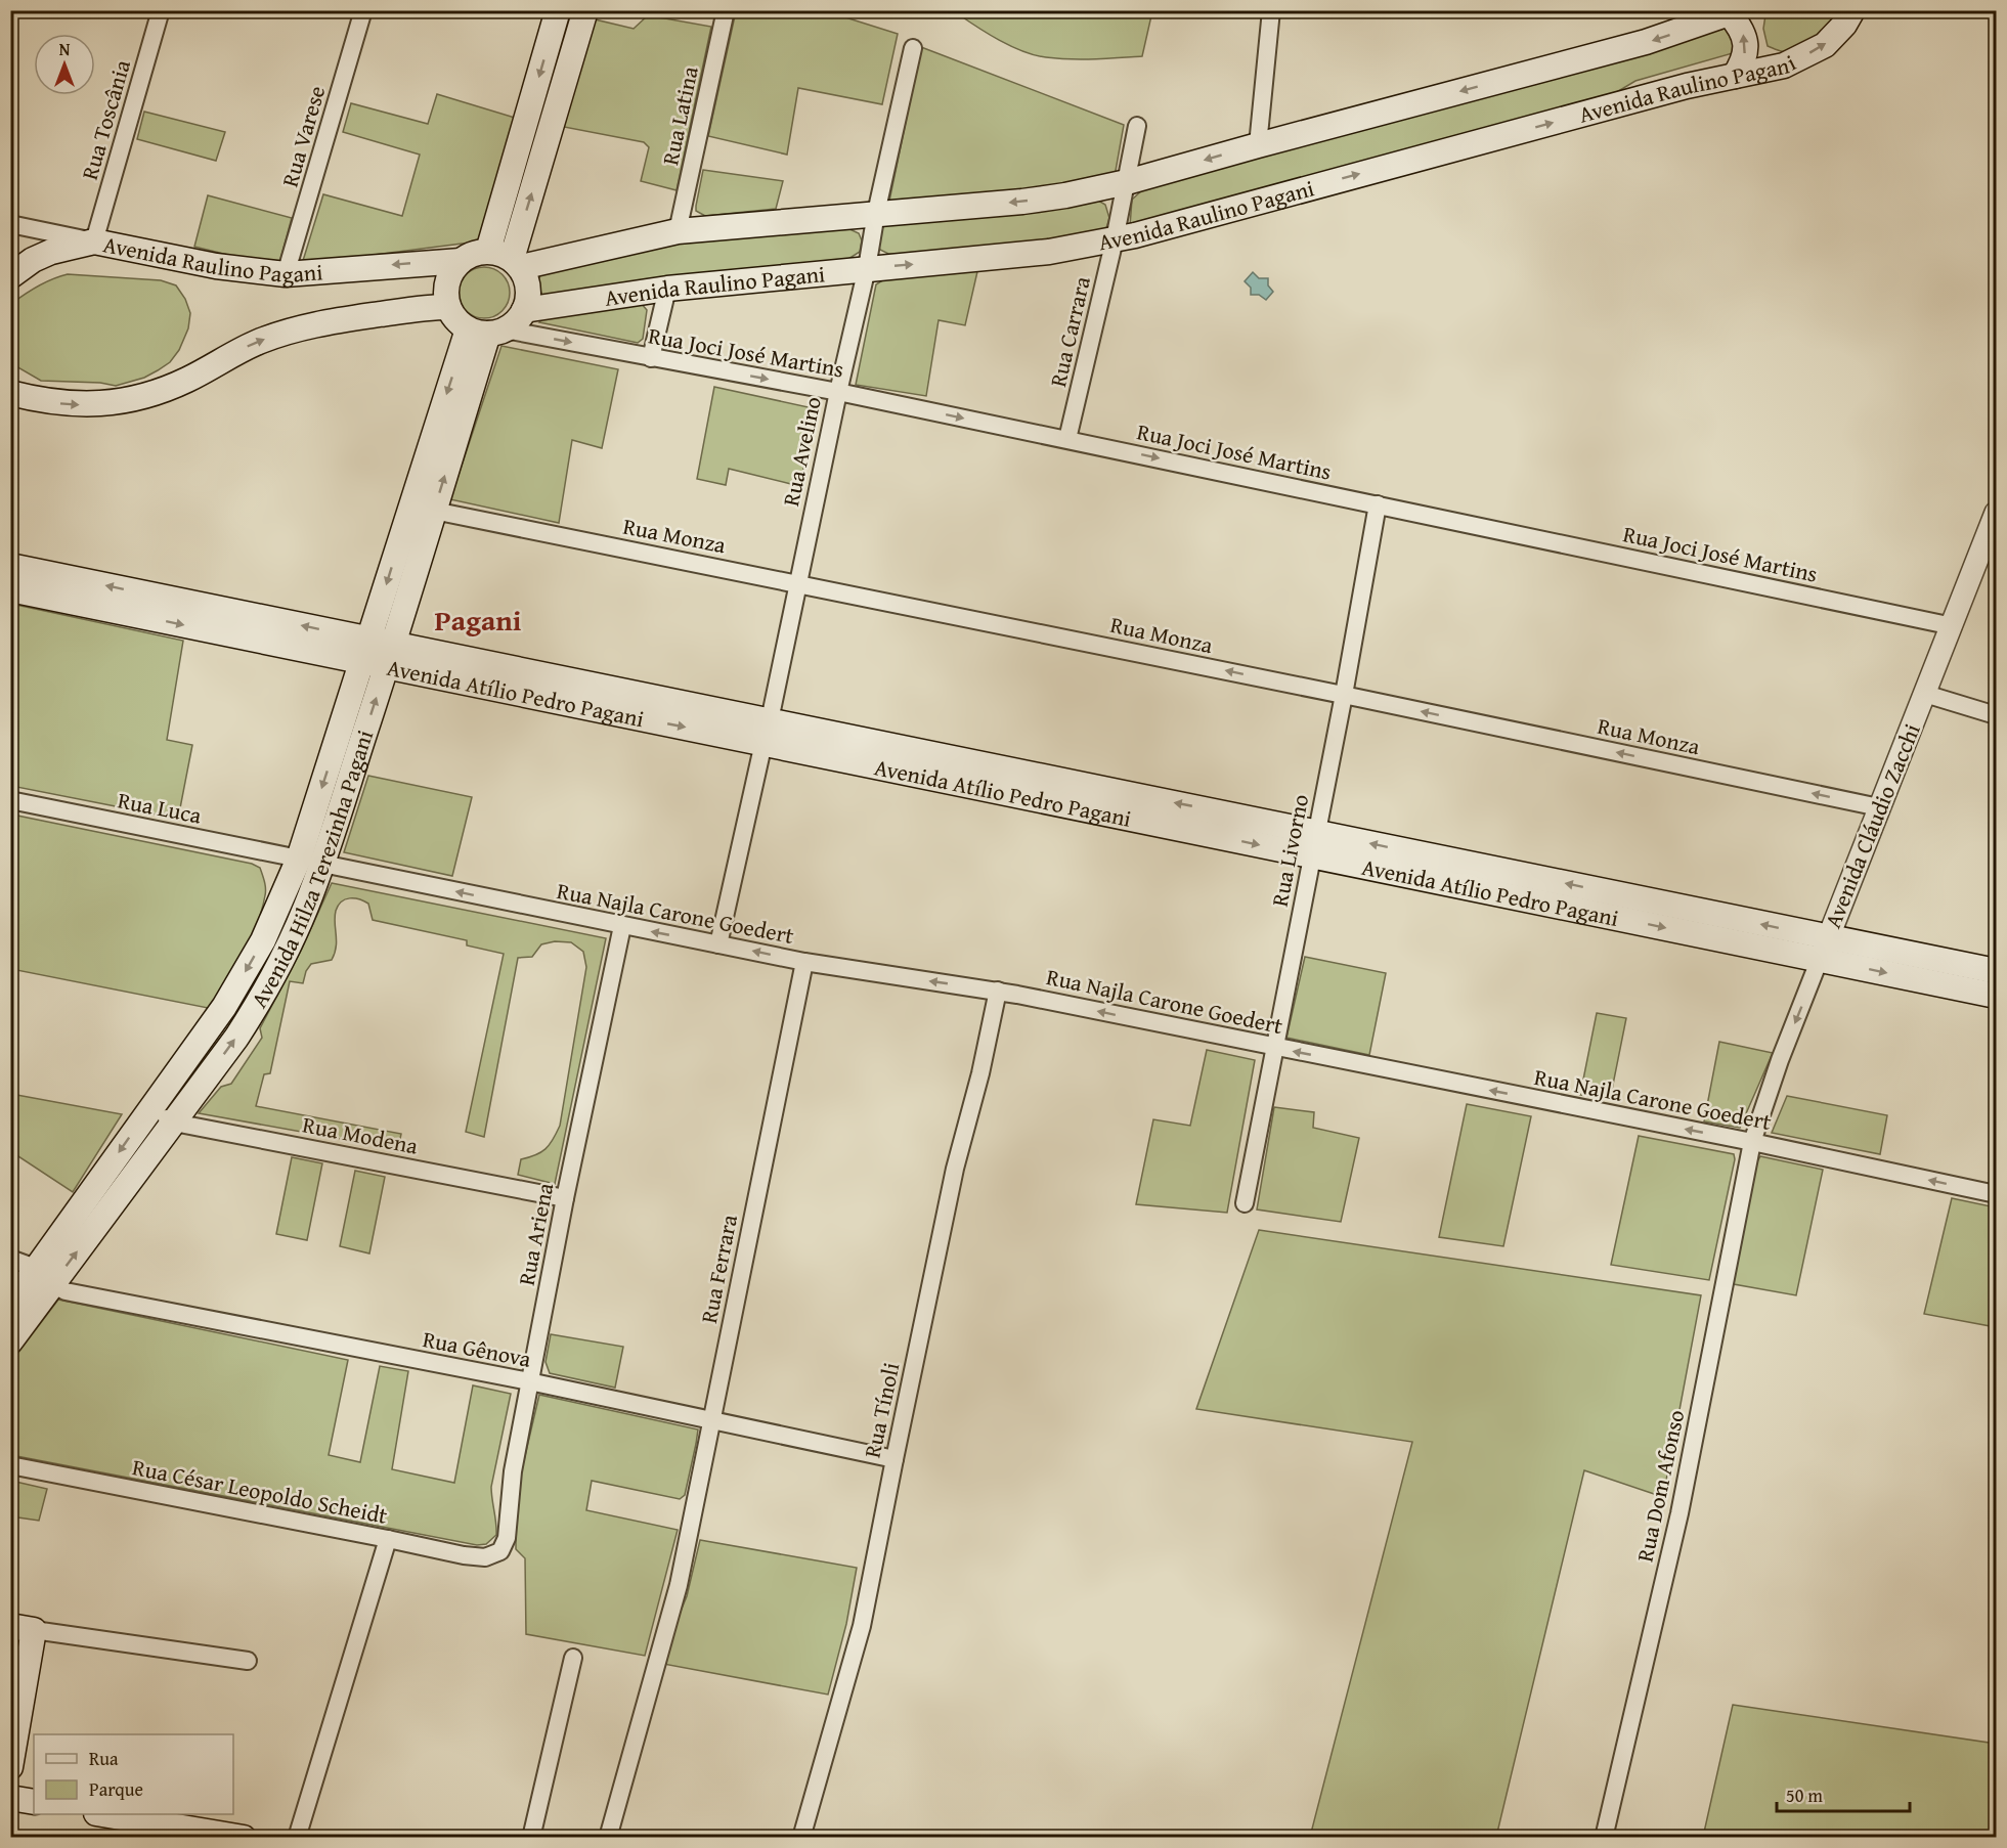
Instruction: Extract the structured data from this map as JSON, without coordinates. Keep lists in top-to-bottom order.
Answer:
{
  "streets": {
    "main road": ["Avenida Raulino Pagani", "Avenida Atílio Pedro Pagani", "Avenida Hilza Terezinha Pagani"],
    "street": [
      "Rua Latina",
      "Rua Toscânia",
      "Rua Varese",
      "Rua Carrara",
      "Rua Joci José Martins",
      "Rua Avelino",
      "Rua Monza",
      "Rua Luca",
      "Avenida Cláudio Zacchi",
      "Rua Livorno",
      "Rua Najla Carone Goedert",
      "Rua Modena",
      "Rua Ariena",
      "Rua Ferrara",
      "Rua Gênova",
      "Rua Tínoli",
      "Rua Dom Afonso",
      "Rua César Leopoldo Scheidt"
    ]
  },
  "crossings": [
    ["Avenida Raulino Pagani", "Rua Toscânia"],
    ["Avenida Raulino Pagani", "Rua Varese"],
    ["Avenida Raulino Pagani", "Rua Carrara"],
    ["Avenida Raulino Pagani", "Rua Joci José Martins"],
    ["Avenida Raulino Pagani", "Rua Avelino"],
    ["Avenida Raulino Pagani", "Avenida Hilza Terezinha Pagani"],
    ["Rua Carrara", "Rua Joci José Martins"],
    ["Rua Joci José Martins", "Rua Avelino"],
    ["Rua Joci José Martins", "Avenida Cláudio Zacchi"],
    ["Rua Joci José Martins", "Rua Livorno"],
    ["Rua Joci José Martins", "Avenida Hilza Terezinha Pagani"],
    ["Rua Avelino", "Rua Monza"],
    ["Rua Avelino", "Avenida Atílio Pedro Pagani"],
    ["Rua Avelino", "Rua Najla Carone Goedert"],
    ["Rua Monza", "Avenida Cláudio Zacchi"],
    ["Rua Monza", "Rua Livorno"],
    ["Rua Monza", "Avenida Hilza Terezinha Pagani"],
    ["Avenida Atílio Pedro Pagani", "Avenida Cláudio Zacchi"],
    ["Avenida Atílio Pedro Pagani", "Rua Livorno"],
    ["Avenida Atílio Pedro Pagani", "Avenida Hilza Terezinha Pagani"],
    ["Rua Luca", "Avenida Hilza Terezinha Pagani"],
    ["Rua Luca", "Rua Najla Carone Goedert"],
    ["Avenida Cláudio Zacchi", "Rua Najla Carone Goedert"],
    ["Avenida Cláudio Zacchi", "Rua Dom Afonso"],
    ["Rua Livorno", "Rua Najla Carone Goedert"],
    ["Avenida Hilza Terezinha Pagani", "Rua Najla Carone Goedert"],
    ["Avenida Hilza Terezinha Pagani", "Rua Modena"],
    ["Avenida Hilza Terezinha Pagani", "Rua Gênova"],
    ["Rua Najla Carone Goedert", "Rua Ariena"],
    ["Rua Najla Carone Goedert", "Rua Ferrara"],
    ["Rua Najla Carone Goedert", "Rua Tínoli"],
    ["Rua Najla Carone Goedert", "Rua Dom Afonso"],
    ["Rua Modena", "Rua Ariena"],
    ["Rua Ariena", "Rua Gênova"],
    ["Rua Ariena", "Rua César Leopoldo Scheidt"],
    ["Rua Ferrara", "Rua Gênova"],
    ["Rua Gênova", "Rua Tínoli"]
  ],
  "one_way": ["Rua Joci José Martins", "Rua Monza", "Rua Najla Carone Goedert"],
  "districts": ["Pagani"],
  "legend": ["Rua", "Parque"],
  "scale_bar": "50 m",
  "north": "top"
}
